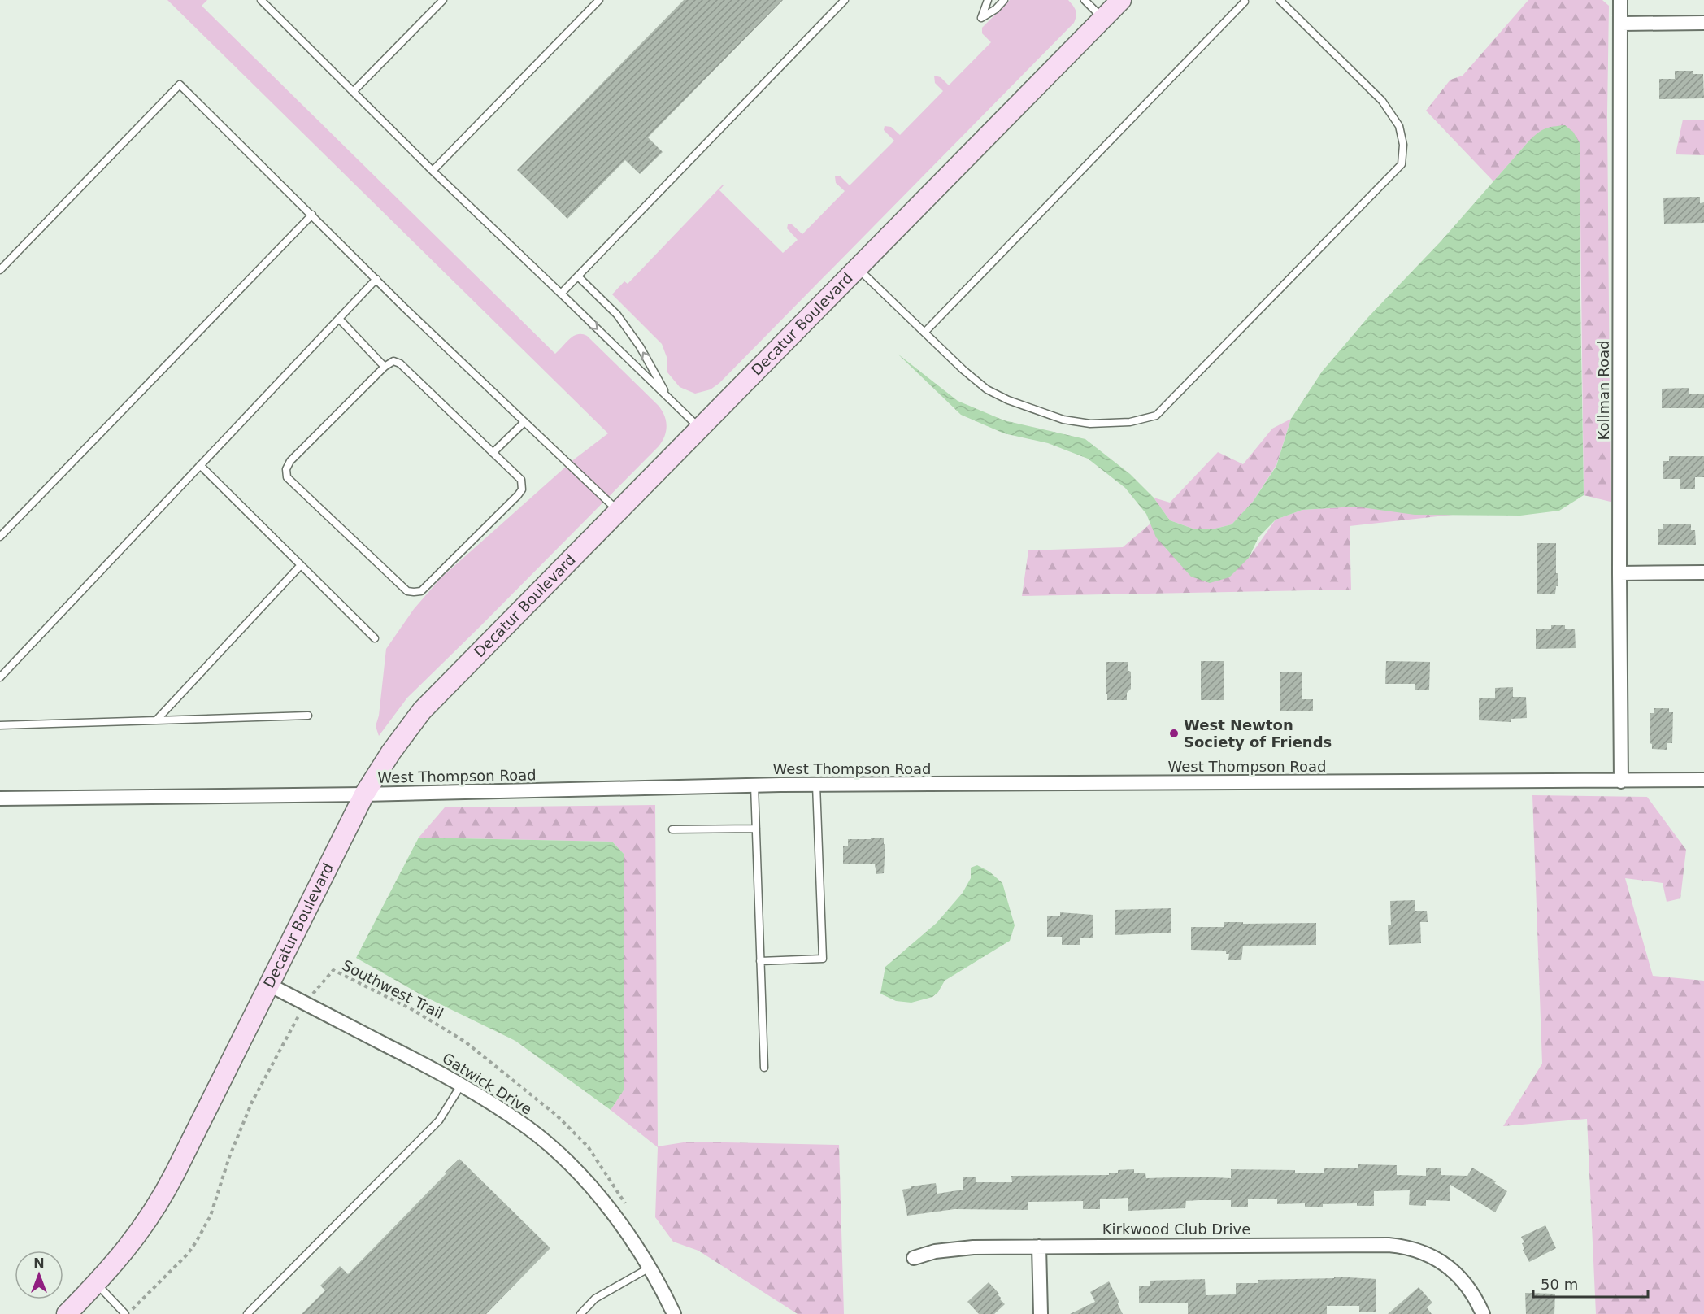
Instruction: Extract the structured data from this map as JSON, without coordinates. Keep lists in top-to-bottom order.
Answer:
{
  "streets": {
    "street": [
      "Decatur Boulevard",
      "Kollman Road",
      "West Thompson Road",
      "Gatwick Drive",
      "Kirkwood Club Drive"
    ],
    "path": ["Southwest Trail"]
  },
  "crossings": [
    ["Decatur Boulevard", "West Thompson Road"],
    ["Decatur Boulevard", "Gatwick Drive"],
    ["Kollman Road", "West Thompson Road"],
    ["Southwest Trail", "Gatwick Drive"]
  ],
  "places": ["West Newton Society of Friends"],
  "scale_bar": "50 m",
  "north": "top"
}
